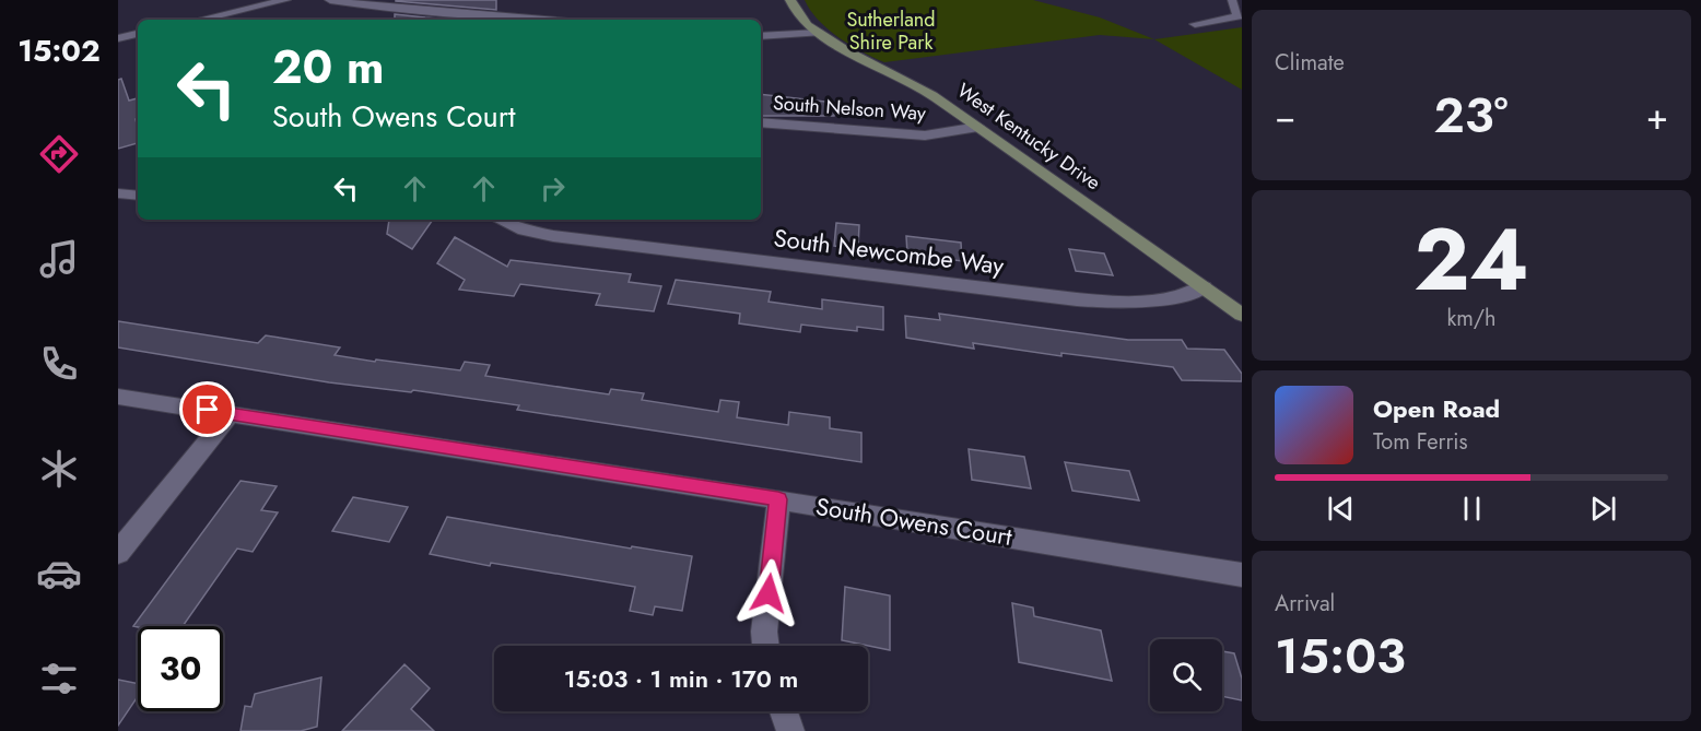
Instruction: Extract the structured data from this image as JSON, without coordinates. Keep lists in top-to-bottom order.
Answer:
{
  "streets": {
    "street": [
      "South Nelson Way",
      "West Kentucky Drive",
      "South Newcombe Way",
      "South Owens Court"
    ]
  },
  "crossings": [
    ["South Nelson Way", "West Kentucky Drive"],
    ["West Kentucky Drive", "South Newcombe Way"]
  ],
  "parks": ["Sutherland Shire Park"],
  "page": {
    "tabs": "15:02",
    "tile": [
      "Climate",
      ["24", "km/h"],
      ["Arrival", "15:03"]
    ],
    "turn": ["20 m", "South Owens Court"],
    "heat": ["−", "23°", "+"],
    "song": ["Open Road", "Tom Ferris"],
    "limit": "30",
    "trip": "15:03 · 1 min · 170 m"
  }
}
